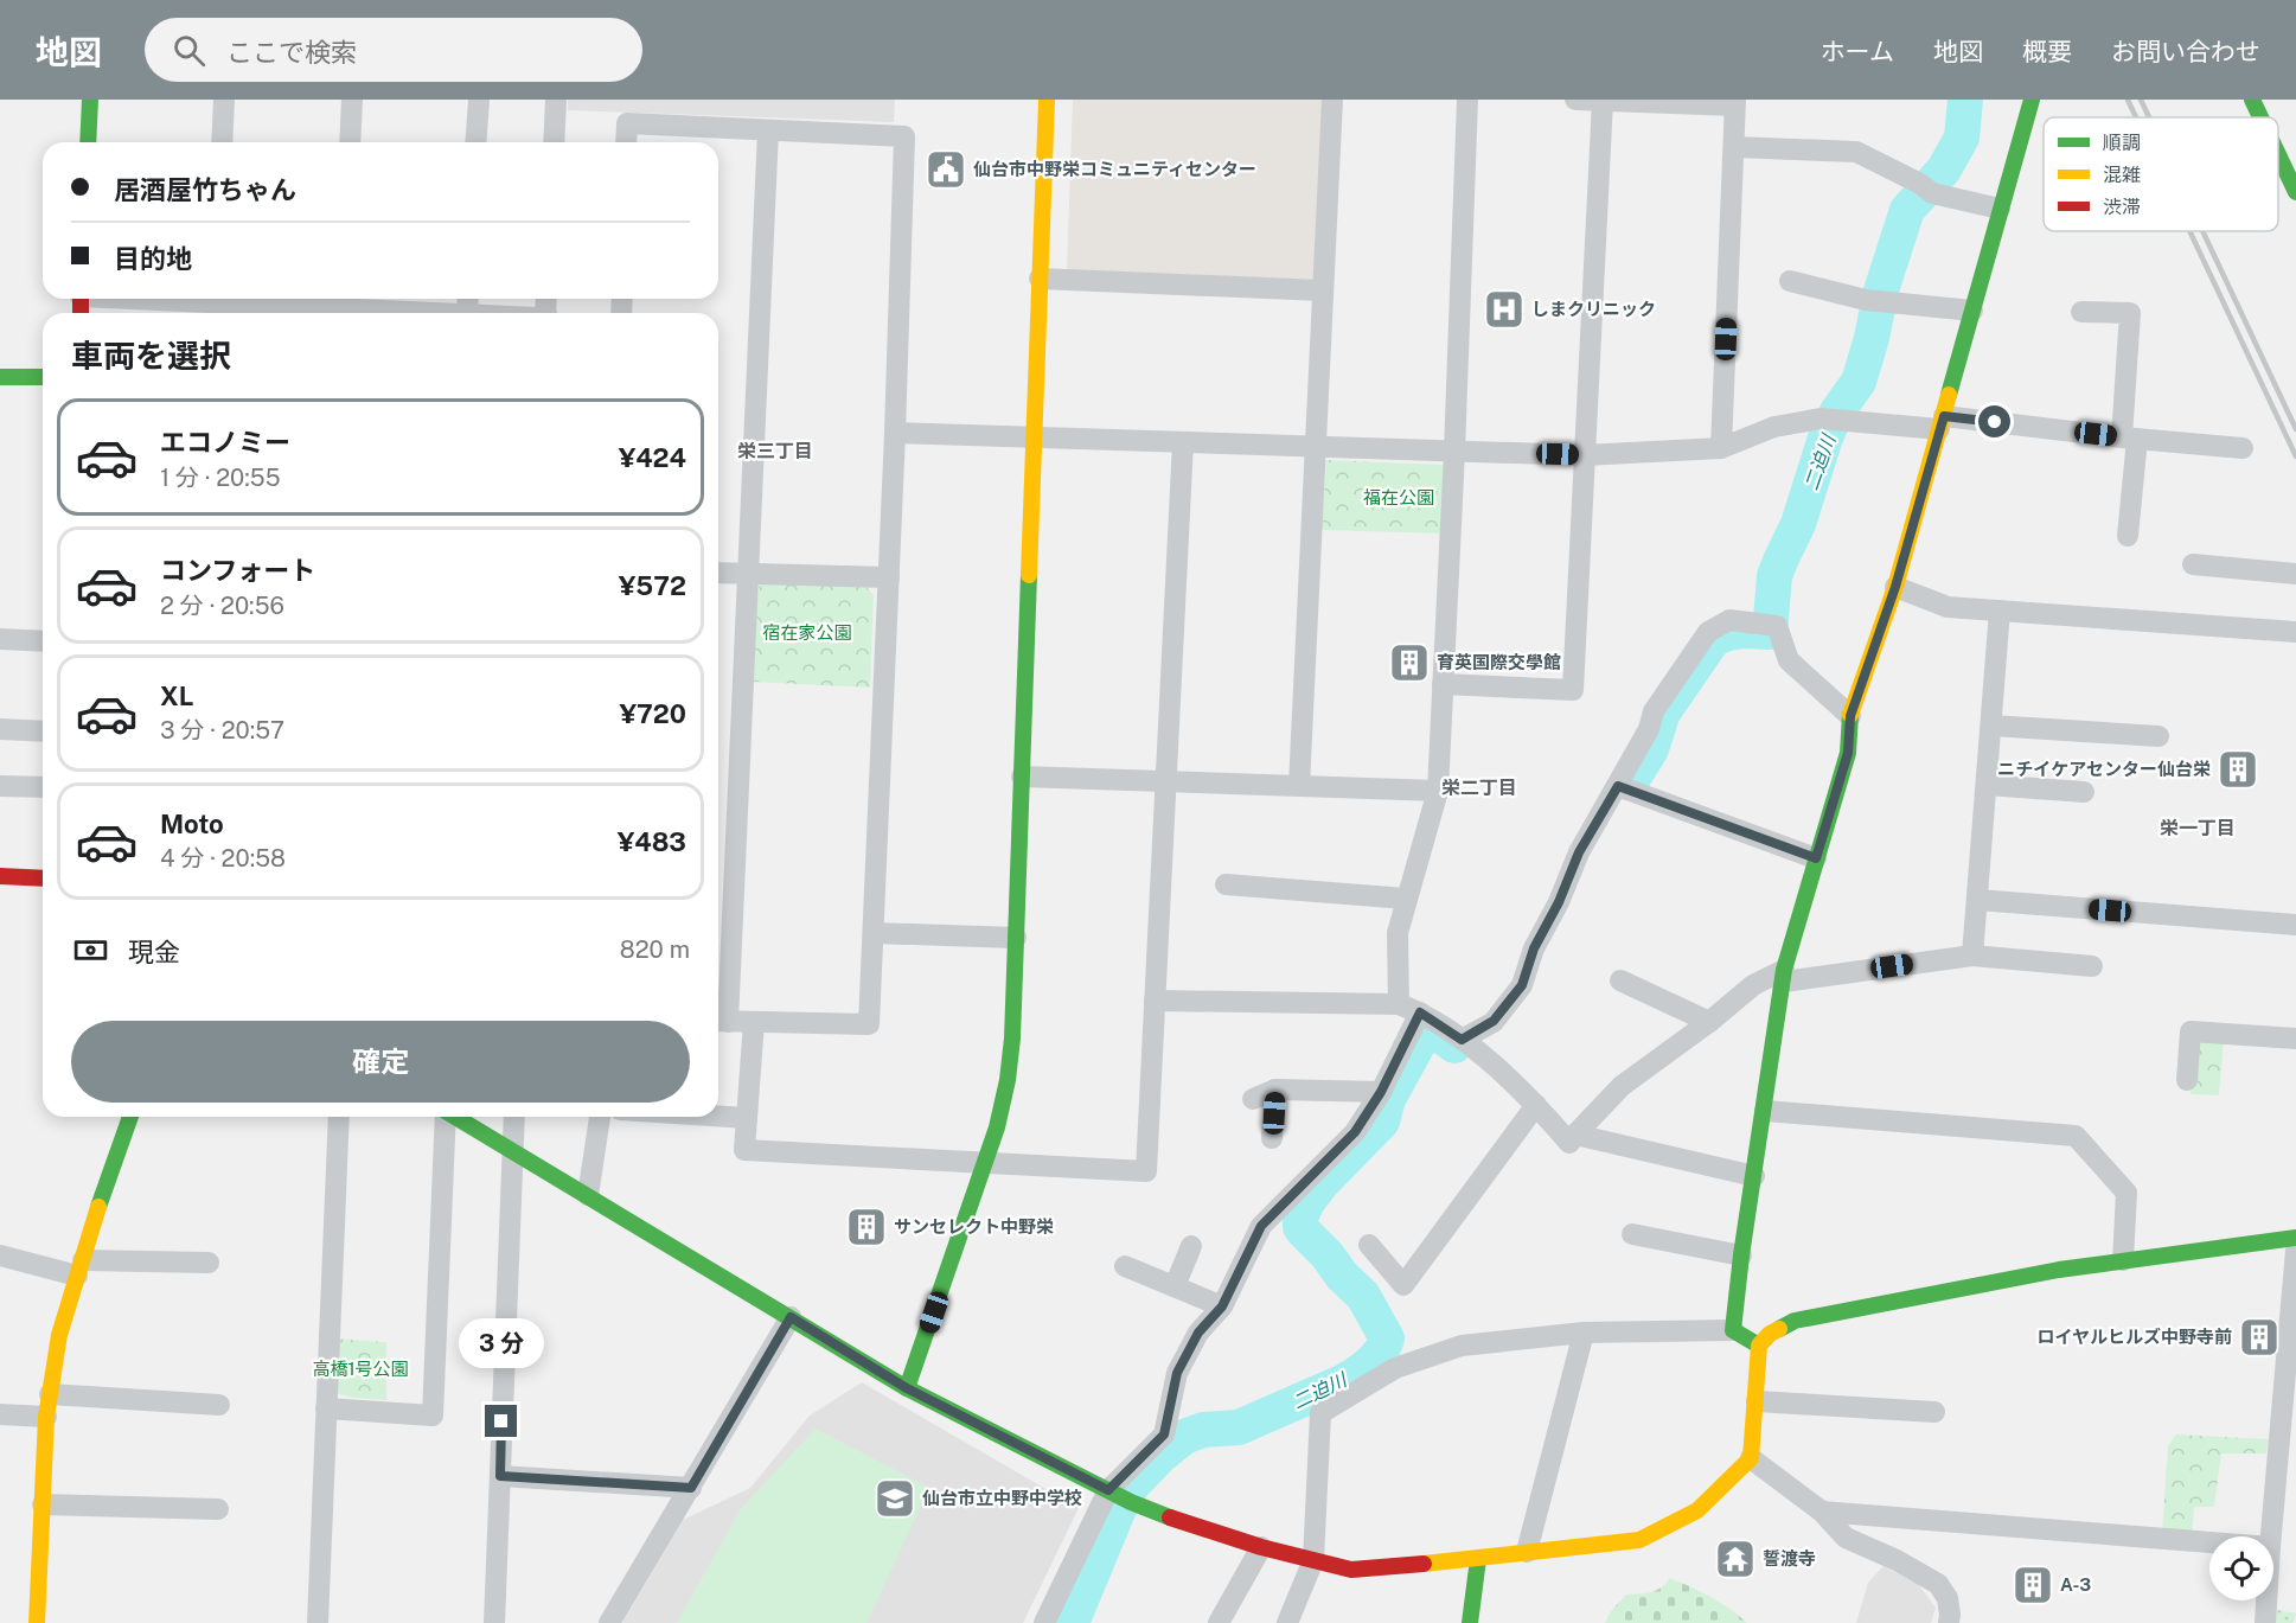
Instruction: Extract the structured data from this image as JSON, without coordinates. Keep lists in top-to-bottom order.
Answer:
{
  "districts": ["栄三丁目", "栄二丁目", "栄一丁目"],
  "water": ["二迫川"],
  "parks": ["福在公園", "宿在家公園", "高橋1号公園"],
  "places": {
    "public building": ["仙台市中野栄コミュニティセンター"],
    "hospital": ["しまクリニック"],
    "building": [
      "育英国際交學館",
      "ニチイケアセンター仙台栄",
      "サンセレクト中野栄",
      "ロイヤルヒルズ中野寺前",
      "A-3"
    ],
    "school or university": ["仙台市立中野中学校"],
    "temple": ["誓渡寺"]
  },
  "legend": ["順調", "混雑", "渋滞"],
  "page": {
    "header": "地図",
    "search": "ここで検索",
    "nav": [
      "ホーム",
      "地図",
      "概要",
      "お問い合わせ"
    ],
    "banner": ["居酒屋竹ちゃん", "目的地"],
    "heading": "車両を選択",
    "list": [
      {
        "name": "エコノミー",
        "note": "1 分 · 20:55",
        "value": "¥424"
      },
      {
        "name": "コンフォート",
        "note": "2 分 · 20:56",
        "value": "¥572"
      },
      {
        "name": "XL",
        "note": "3 分 · 20:57",
        "value": "¥720"
      },
      {
        "name": "Moto",
        "note": "4 分 · 20:58",
        "value": "¥483"
      }
    ],
    "pay": ["現金", "820 m"],
    "buttons": "確定",
    "bubble": "3 分"
  }
}
